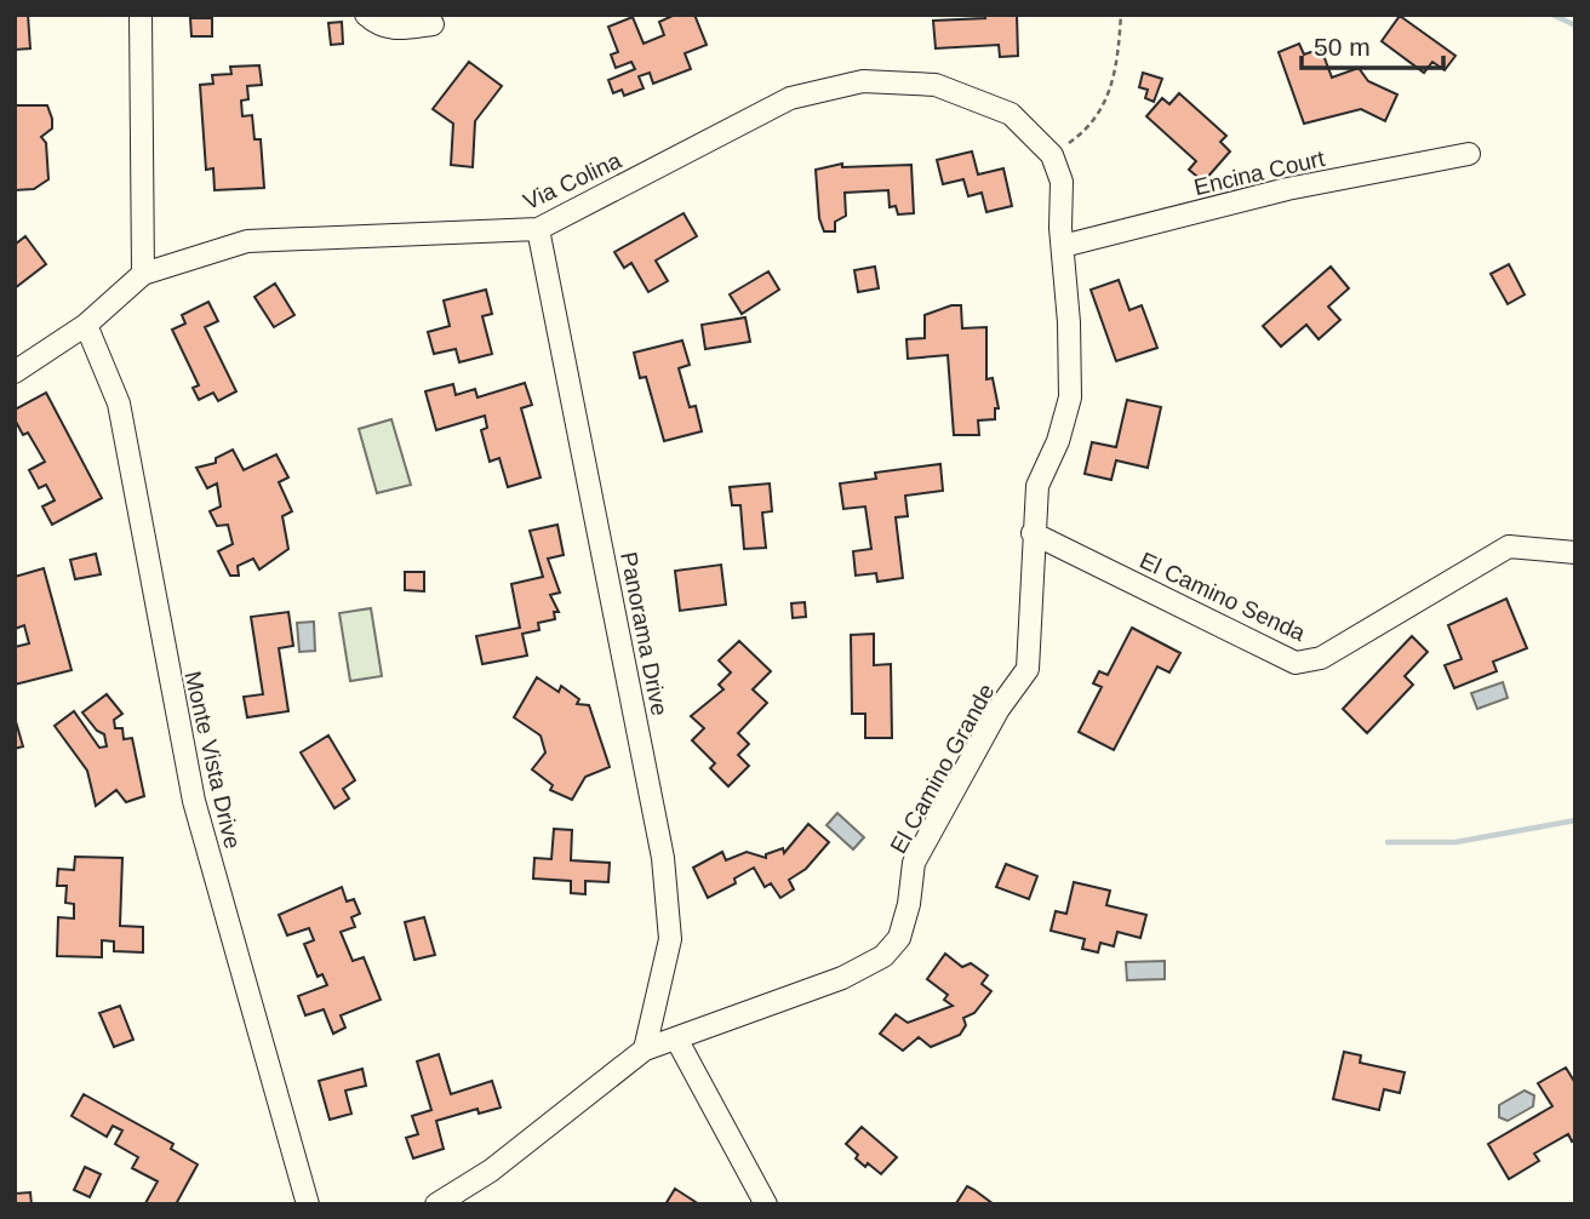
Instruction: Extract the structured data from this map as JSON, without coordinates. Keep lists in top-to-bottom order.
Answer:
{
  "streets": {
    "street": [
      "Encina Court",
      "Via Colina",
      "El Camino Senda",
      "Panorama Drive",
      "Monte Vista Drive",
      "El Camino Grande"
    ]
  },
  "crossings": [
    ["Encina Court", "El Camino Grande"],
    ["Via Colina", "Panorama Drive"],
    ["Via Colina", "Monte Vista Drive"],
    ["El Camino Senda", "El Camino Grande"],
    ["Panorama Drive", "El Camino Grande"]
  ],
  "scale_bar": "50 m"
}
